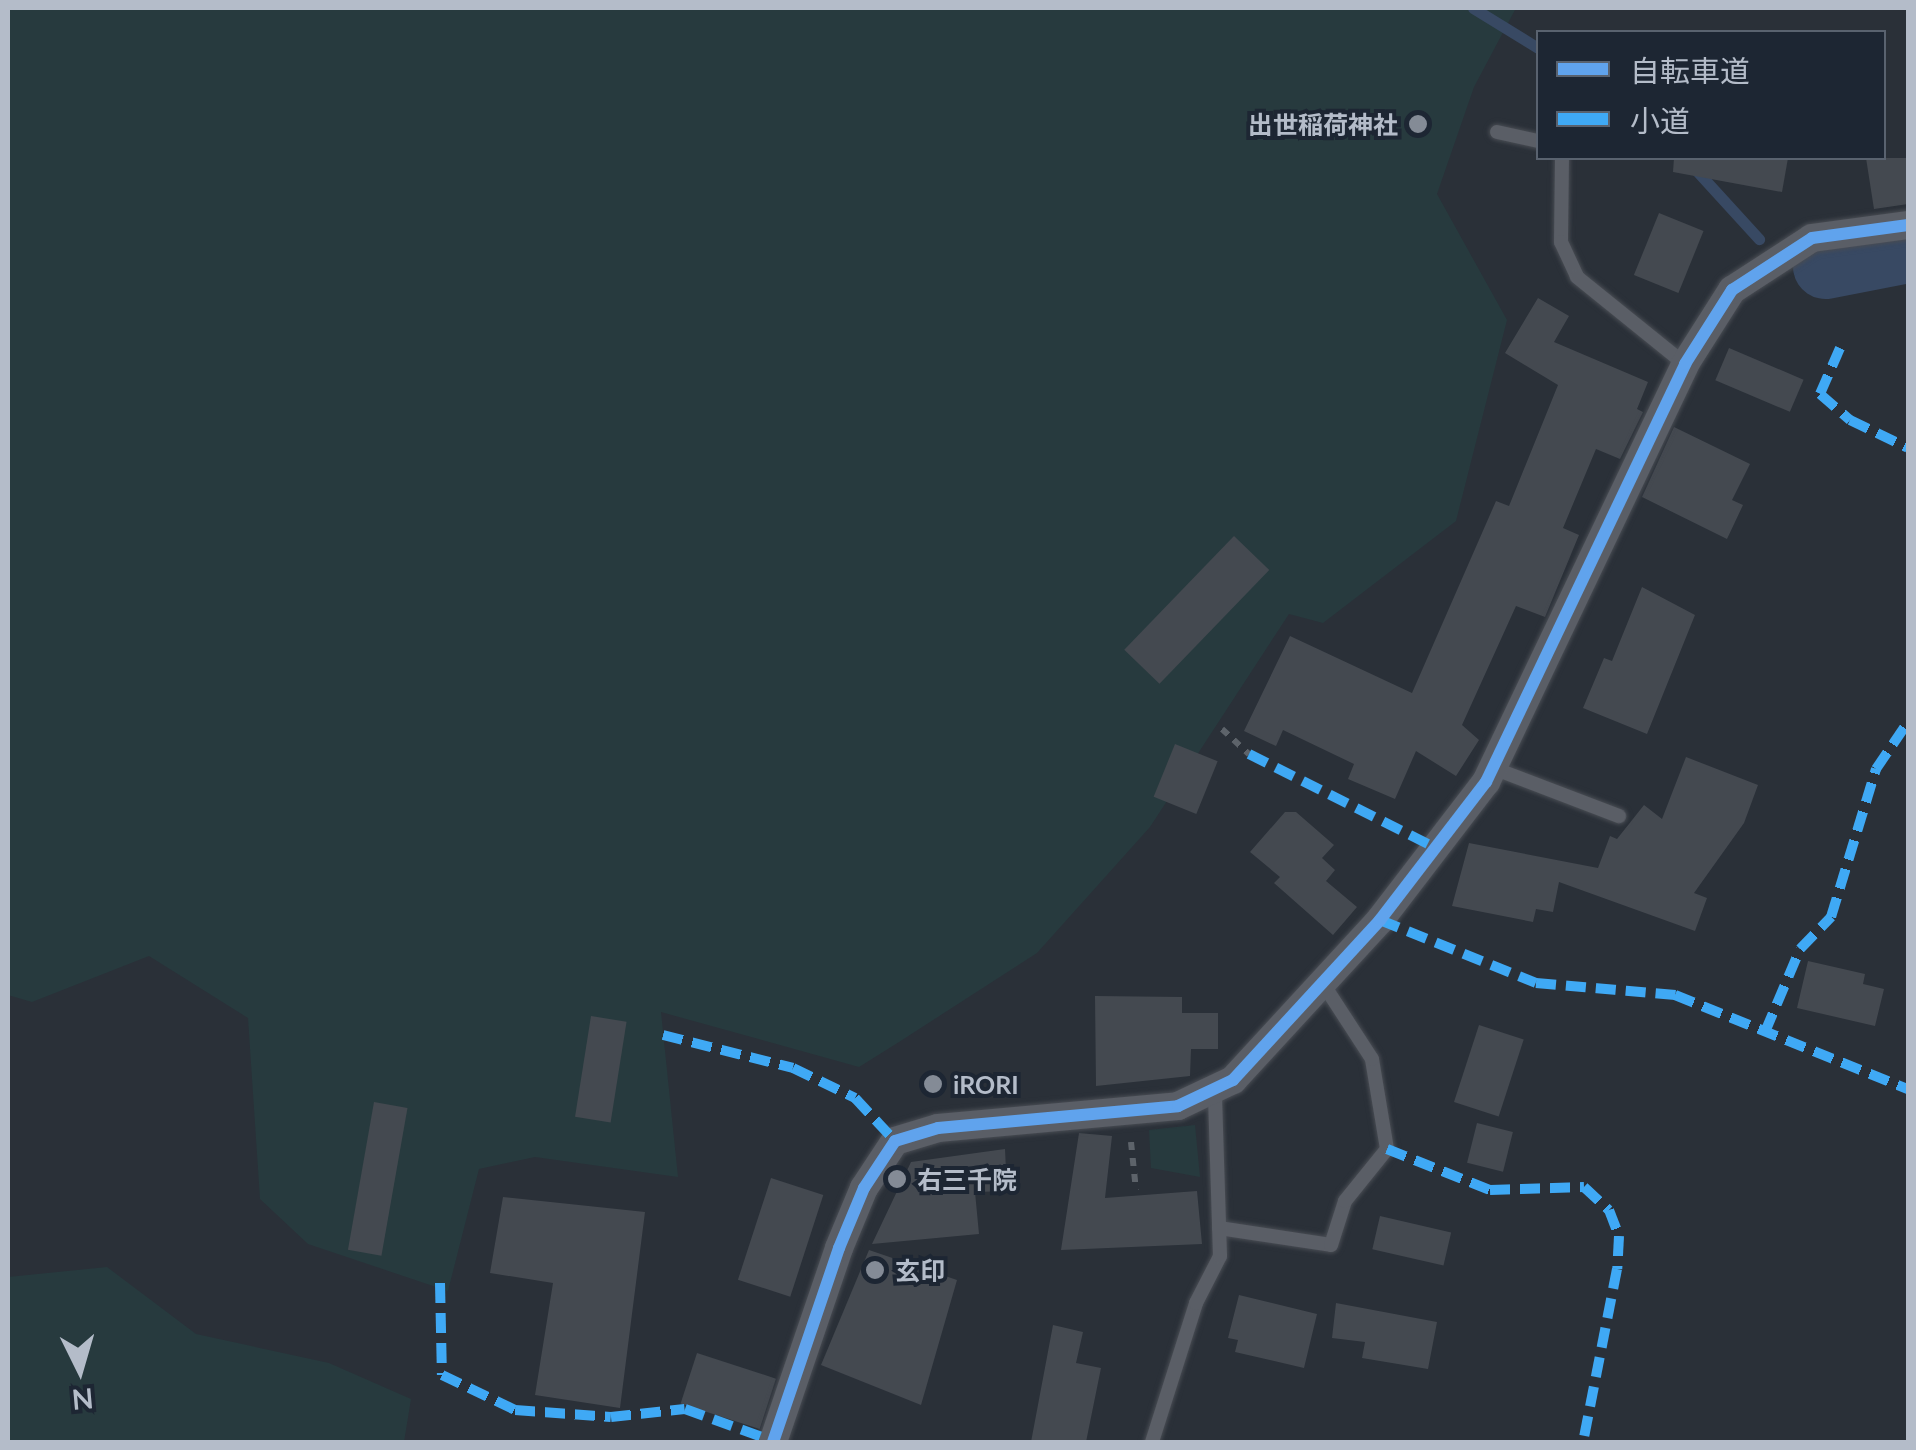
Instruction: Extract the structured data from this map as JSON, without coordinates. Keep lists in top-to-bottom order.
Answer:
{
  "places": [
    "出世稲荷神社",
    "iRORI",
    "右三千院",
    "玄印"
  ],
  "legend": ["自転車道", "小道"],
  "north": "bottom"
}
